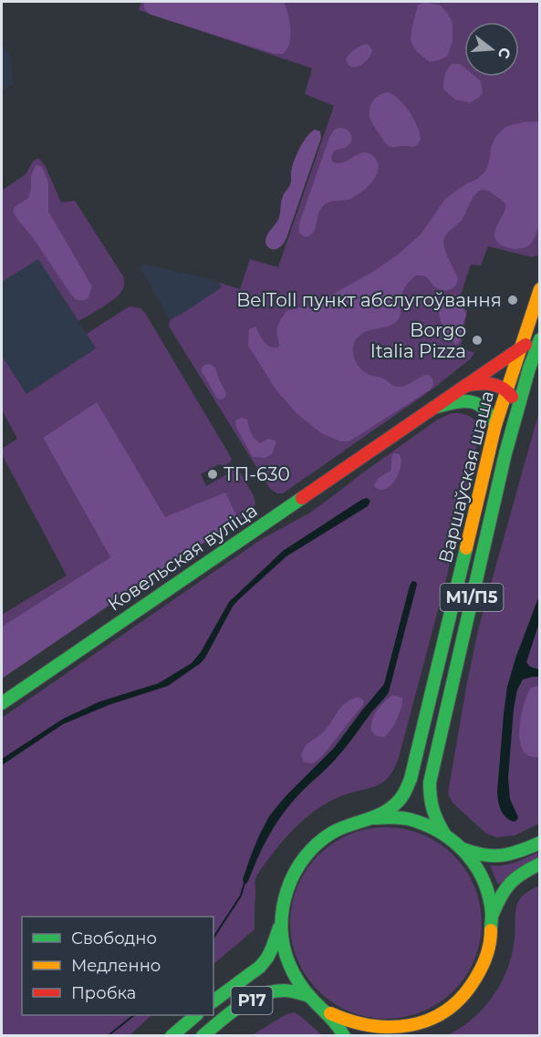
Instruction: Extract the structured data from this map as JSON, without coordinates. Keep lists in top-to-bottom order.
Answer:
{
  "streets": {
    "main road": [
      "Варшаўская шаша",
      "Ковельская вуліца",
      "М1/П5",
      "Р17"
    ]
  },
  "crossings": [
    ["Варшаўская шаша", "Ковельская вуліца"],
    ["Варшаўская шаша", "Р17"]
  ],
  "places": ["BelToll пункт абслугоўвання", "Borgo Italia Pizza", "ТП-630"],
  "legend": ["Свободно", "Медленно", "Пробка"],
  "north": "right"
}
